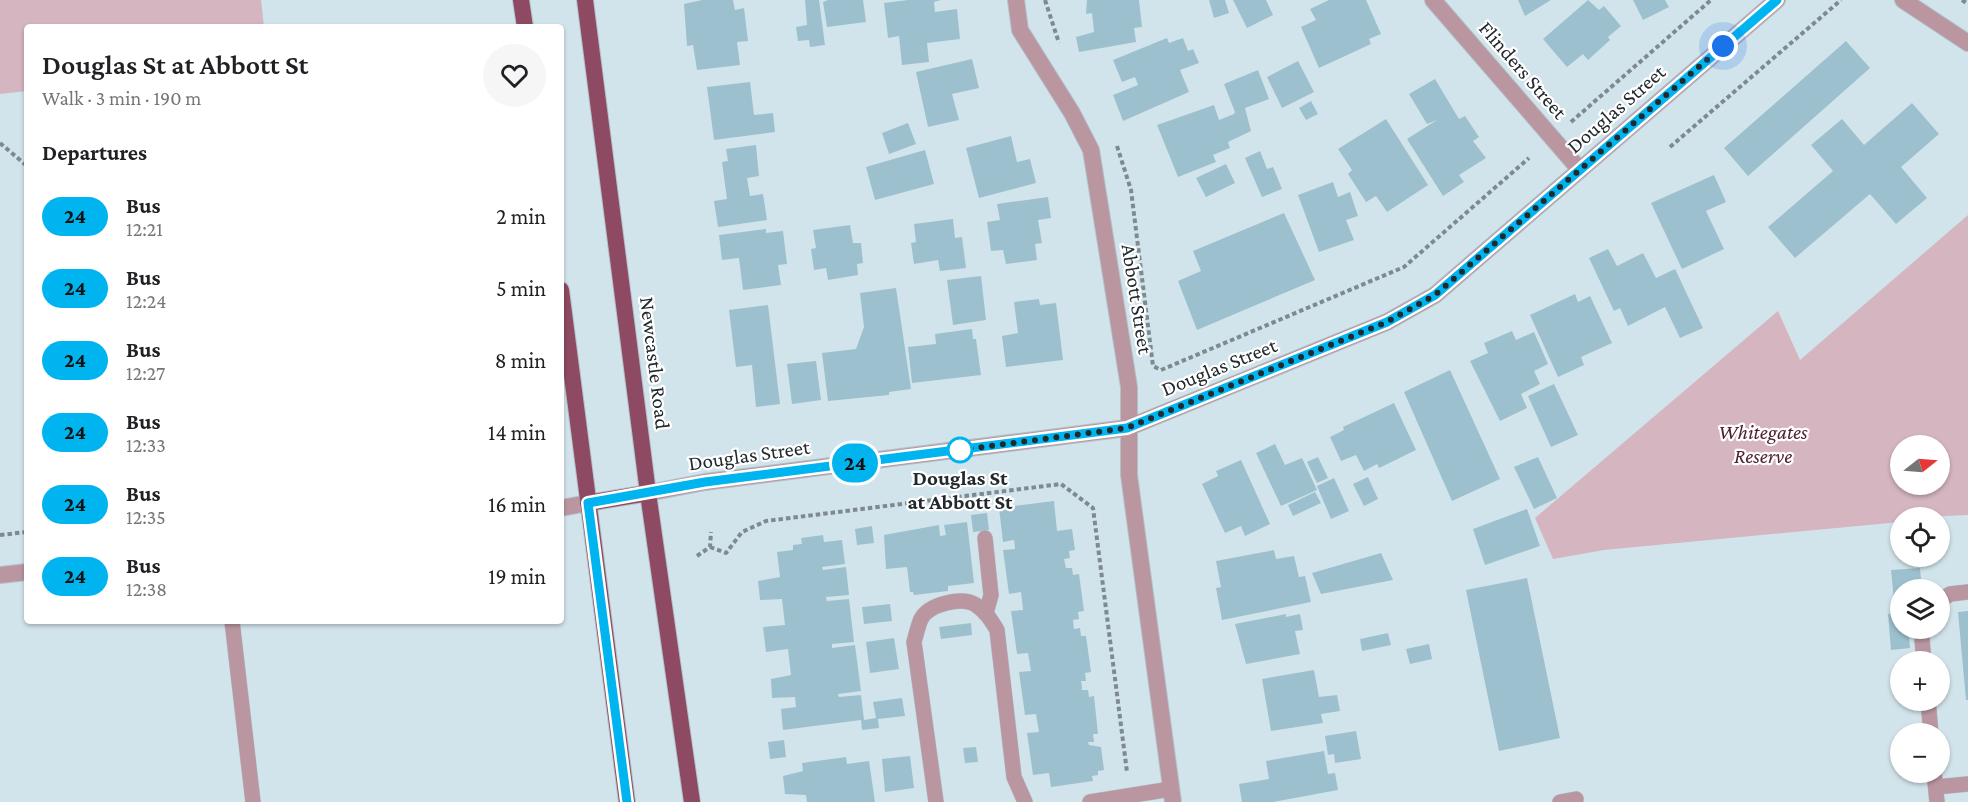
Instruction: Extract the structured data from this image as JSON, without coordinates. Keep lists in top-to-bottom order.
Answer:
{
  "streets": {
    "highway": ["Douglas Street", "Newcastle Road"],
    "street": ["Flinders Street", "Abbott Street"]
  },
  "crossings": [
    ["Flinders Street", "Douglas Street"],
    ["Douglas Street", "Abbott Street"],
    ["Douglas Street", "Newcastle Road"]
  ],
  "parks": ["Whitegates Reserve"],
  "places": ["Douglas St at Abbott St"],
  "lines": ["bus line 24"],
  "north": "right",
  "page": {
    "on_map": "24",
    "heading": [
      ["Douglas St at Abbott St", "Walk · 3 min · 190 m"],
      "Departures"
    ],
    "list": [
      {
        "mark": "24",
        "name": "Bus",
        "note": "12:21",
        "value": "2 min"
      },
      {
        "mark": "24",
        "name": "Bus",
        "note": "12:24",
        "value": "5 min"
      },
      {
        "mark": "24",
        "name": "Bus",
        "note": "12:27",
        "value": "8 min"
      },
      {
        "mark": "24",
        "name": "Bus",
        "note": "12:33",
        "value": "14 min"
      },
      {
        "mark": "24",
        "name": "Bus",
        "note": "12:35",
        "value": "16 min"
      },
      {
        "mark": "24",
        "name": "Bus",
        "note": "12:38",
        "value": "19 min"
      }
    ],
    "map_buttons": ["+", "−"]
  }
}
